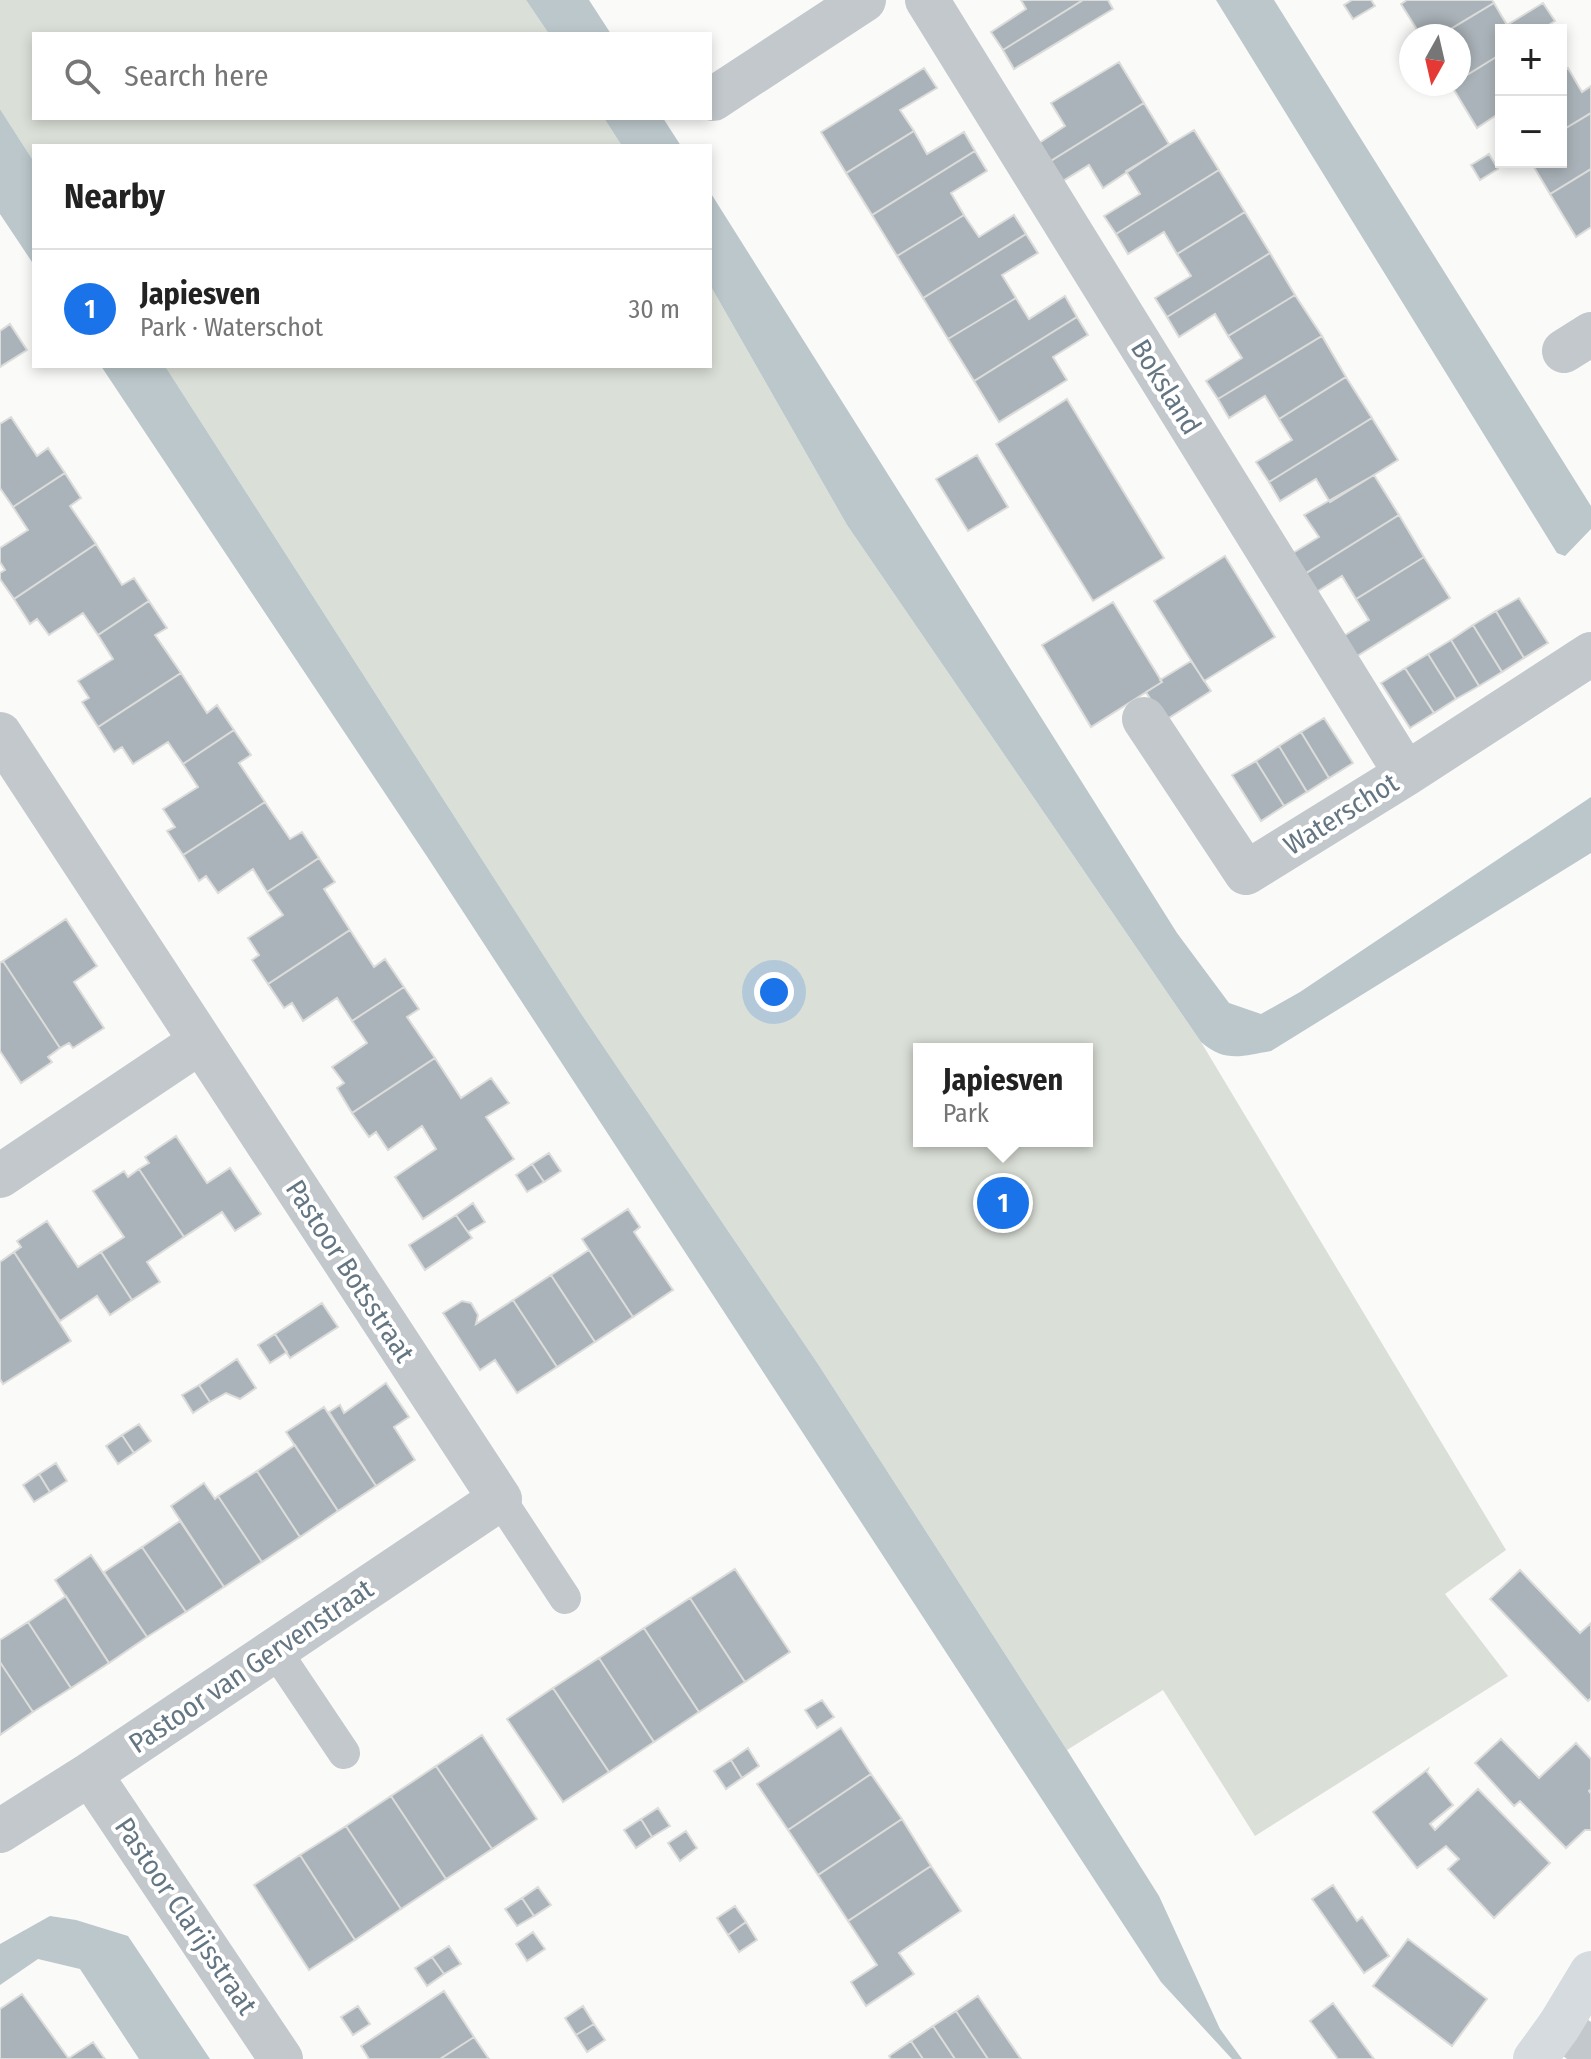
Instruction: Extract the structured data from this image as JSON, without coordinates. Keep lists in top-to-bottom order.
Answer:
{
  "streets": {
    "street": [
      "Boksland",
      "Waterschot",
      "Pastoor Botsstraat",
      "Pastoor van Gervenstraat",
      "Pastoor Clarijsstraat"
    ]
  },
  "crossings": [
    ["Boksland", "Waterschot"],
    ["Pastoor Botsstraat", "Pastoor van Gervenstraat"],
    ["Pastoor van Gervenstraat", "Pastoor Clarijsstraat"]
  ],
  "north": "bottom",
  "page": {
    "map_buttons": ["+", "−"],
    "search": "Search here",
    "heading": "Nearby",
    "list": [
      {
        "mark": "1",
        "name": "Japiesven",
        "note": "Park · Waterschot",
        "value": "30 m"
      }
    ],
    "popup": ["Japiesven", "Park"],
    "pins": "1"
  }
}
